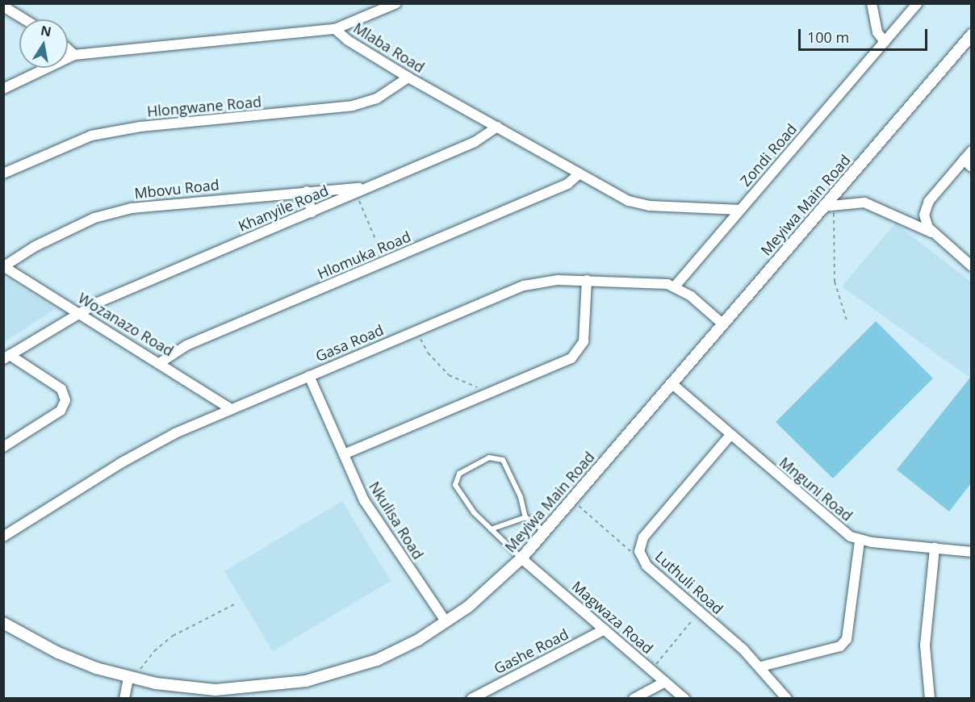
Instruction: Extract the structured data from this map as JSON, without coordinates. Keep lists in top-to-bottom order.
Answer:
{
  "streets": {
    "street": [
      "Mlaba Road",
      "Hlongwane Road",
      "Zondi Road",
      "Mbovu Road",
      "Meyiwa Main Road",
      "Khanyile Road",
      "Hlomuka Road",
      "Wozanazo Road",
      "Gasa Road",
      "Mnguni Road",
      "Nkulisa Road",
      "Luthuli Road",
      "Magwaza Road",
      "Gashe Road"
    ]
  },
  "crossings": [
    ["Mlaba Road", "Hlongwane Road"],
    ["Mlaba Road", "Zondi Road"],
    ["Mlaba Road", "Khanyile Road"],
    ["Mlaba Road", "Hlomuka Road"],
    ["Zondi Road", "Gasa Road"],
    ["Mbovu Road", "Khanyile Road"],
    ["Mbovu Road", "Wozanazo Road"],
    ["Meyiwa Main Road", "Gasa Road"],
    ["Meyiwa Main Road", "Mnguni Road"],
    ["Meyiwa Main Road", "Nkulisa Road"],
    ["Meyiwa Main Road", "Magwaza Road"],
    ["Khanyile Road", "Wozanazo Road"],
    ["Hlomuka Road", "Wozanazo Road"],
    ["Wozanazo Road", "Gasa Road"],
    ["Gasa Road", "Nkulisa Road"],
    ["Mnguni Road", "Luthuli Road"],
    ["Magwaza Road", "Gashe Road"]
  ],
  "scale_bar": "100 m",
  "north": "top"
}
